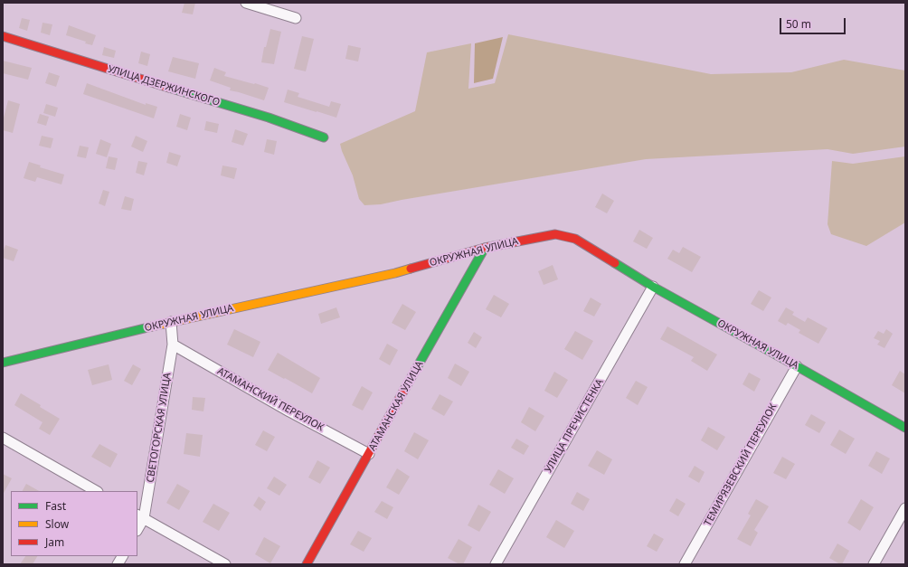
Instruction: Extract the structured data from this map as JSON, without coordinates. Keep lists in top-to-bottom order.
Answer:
{
  "streets": {
    "street": [
      "УЛИЦА ДЗЕРЖИНСКОГО",
      "ОКРУЖНАЯ УЛИЦА",
      "АТАМАНСКИЙ ПЕРЕУЛОК",
      "АТАМАНСКАЯ УЛИЦА",
      "УЛИЦА ПРЕЧИСТЕНКА",
      "СВЕТОГОРСКАЯ УЛИЦА",
      "ТЕМИРЯЗЕВСКИЙ ПЕРЕУЛОК"
    ]
  },
  "crossings": [
    ["ОКРУЖНАЯ УЛИЦА", "АТАМАНСКАЯ УЛИЦА"],
    ["ОКРУЖНАЯ УЛИЦА", "УЛИЦА ПРЕЧИСТЕНКА"],
    ["ОКРУЖНАЯ УЛИЦА", "СВЕТОГОРСКАЯ УЛИЦА"],
    ["ОКРУЖНАЯ УЛИЦА", "ТЕМИРЯЗЕВСКИЙ ПЕРЕУЛОК"],
    ["АТАМАНСКИЙ ПЕРЕУЛОК", "АТАМАНСКАЯ УЛИЦА"],
    ["АТАМАНСКИЙ ПЕРЕУЛОК", "СВЕТОГОРСКАЯ УЛИЦА"]
  ],
  "legend": ["Fast", "Slow", "Jam"],
  "scale_bar": "50 m"
}
